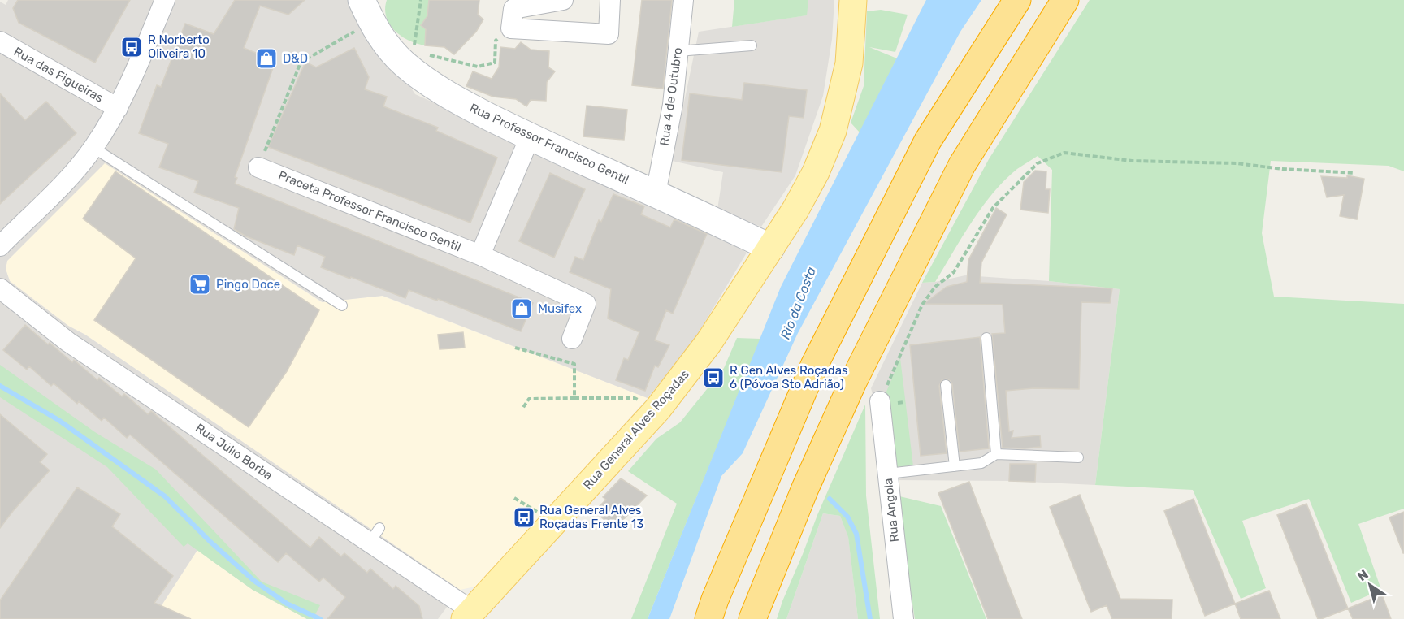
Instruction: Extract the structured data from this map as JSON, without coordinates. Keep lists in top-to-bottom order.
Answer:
{
  "streets": {
    "main road": ["Rua General Alves Roçadas"],
    "street": [
      "Rua das Figueiras",
      "Rua 4 de Outubro",
      "Rua Professor Francisco Gentil",
      "Praceta Professor Francisco Gentil",
      "Rua Júlio Borba",
      "Rua Angola"
    ]
  },
  "crossings": [
    ["Rua 4 de Outubro", "Rua Professor Francisco Gentil"],
    ["Rua Professor Francisco Gentil", "Rua General Alves Roçadas"],
    ["Rua General Alves Roçadas", "Rua Júlio Borba"]
  ],
  "water": ["Rio da Costa"],
  "places": {
    "bus stop": ["R Norberto Oliveira 10", "R Gen Alves Roçadas 6 (Póvoa Sto Adrião)", "Rua General Alves Roçadas Frente 13"],
    "shop": ["D&D", "Musifex"],
    "supermarket": ["Pingo Doce"]
  },
  "north": "top left"
}
